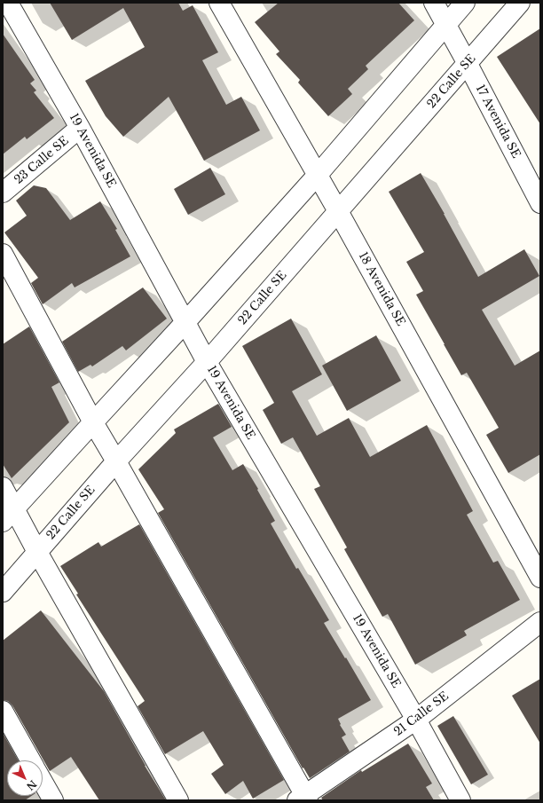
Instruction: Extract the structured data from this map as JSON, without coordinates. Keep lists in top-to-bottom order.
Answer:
{
  "streets": {
    "street": [
      "22 Calle SE",
      "17 Avenida SE",
      "19 Avenida SE",
      "23 Calle SE",
      "18 Avenida SE",
      "21 Calle SE"
    ]
  },
  "crossings": [
    ["22 Calle SE", "17 Avenida SE"],
    ["22 Calle SE", "19 Avenida SE"],
    ["22 Calle SE", "18 Avenida SE"],
    ["19 Avenida SE", "23 Calle SE"],
    ["19 Avenida SE", "21 Calle SE"]
  ],
  "north": "bottom right"
}
